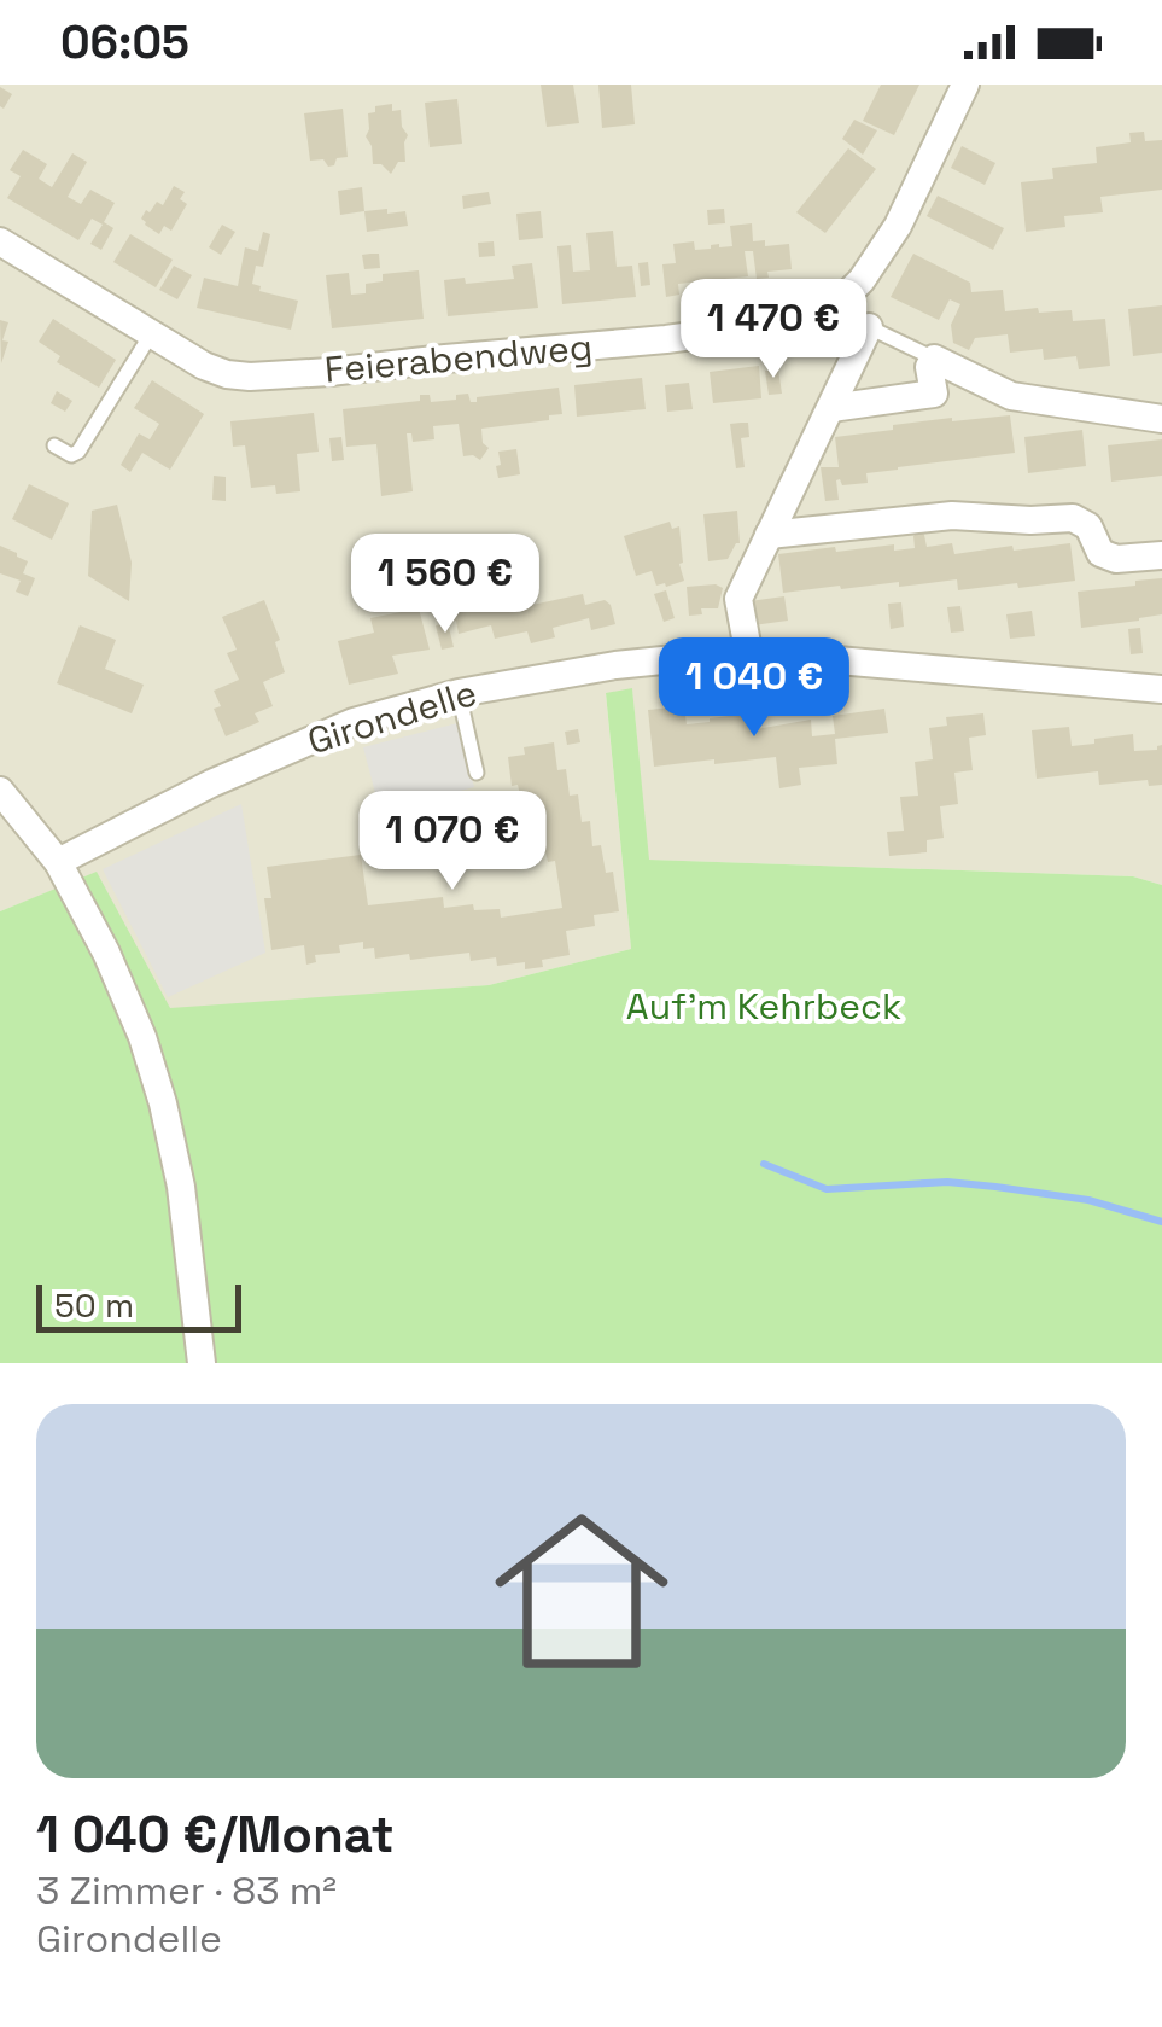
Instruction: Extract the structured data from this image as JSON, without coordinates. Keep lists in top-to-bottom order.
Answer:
{
  "streets": {
    "street": ["Feierabendweg", "Girondelle"]
  },
  "parks": ["Auf'm Kehrbeck"],
  "scale_bar": "50 m",
  "page": {
    "status": "06:05",
    "price": [
      "1 470 €",
      "1 560 €",
      "1 040 €",
      "1 070 €"
    ],
    "scale": "50 m",
    "list": [
      {
        "name": "1 040 €/Monat",
        "note": "3 Zimmer · 83 m² · Girondelle"
      }
    ]
  }
}
